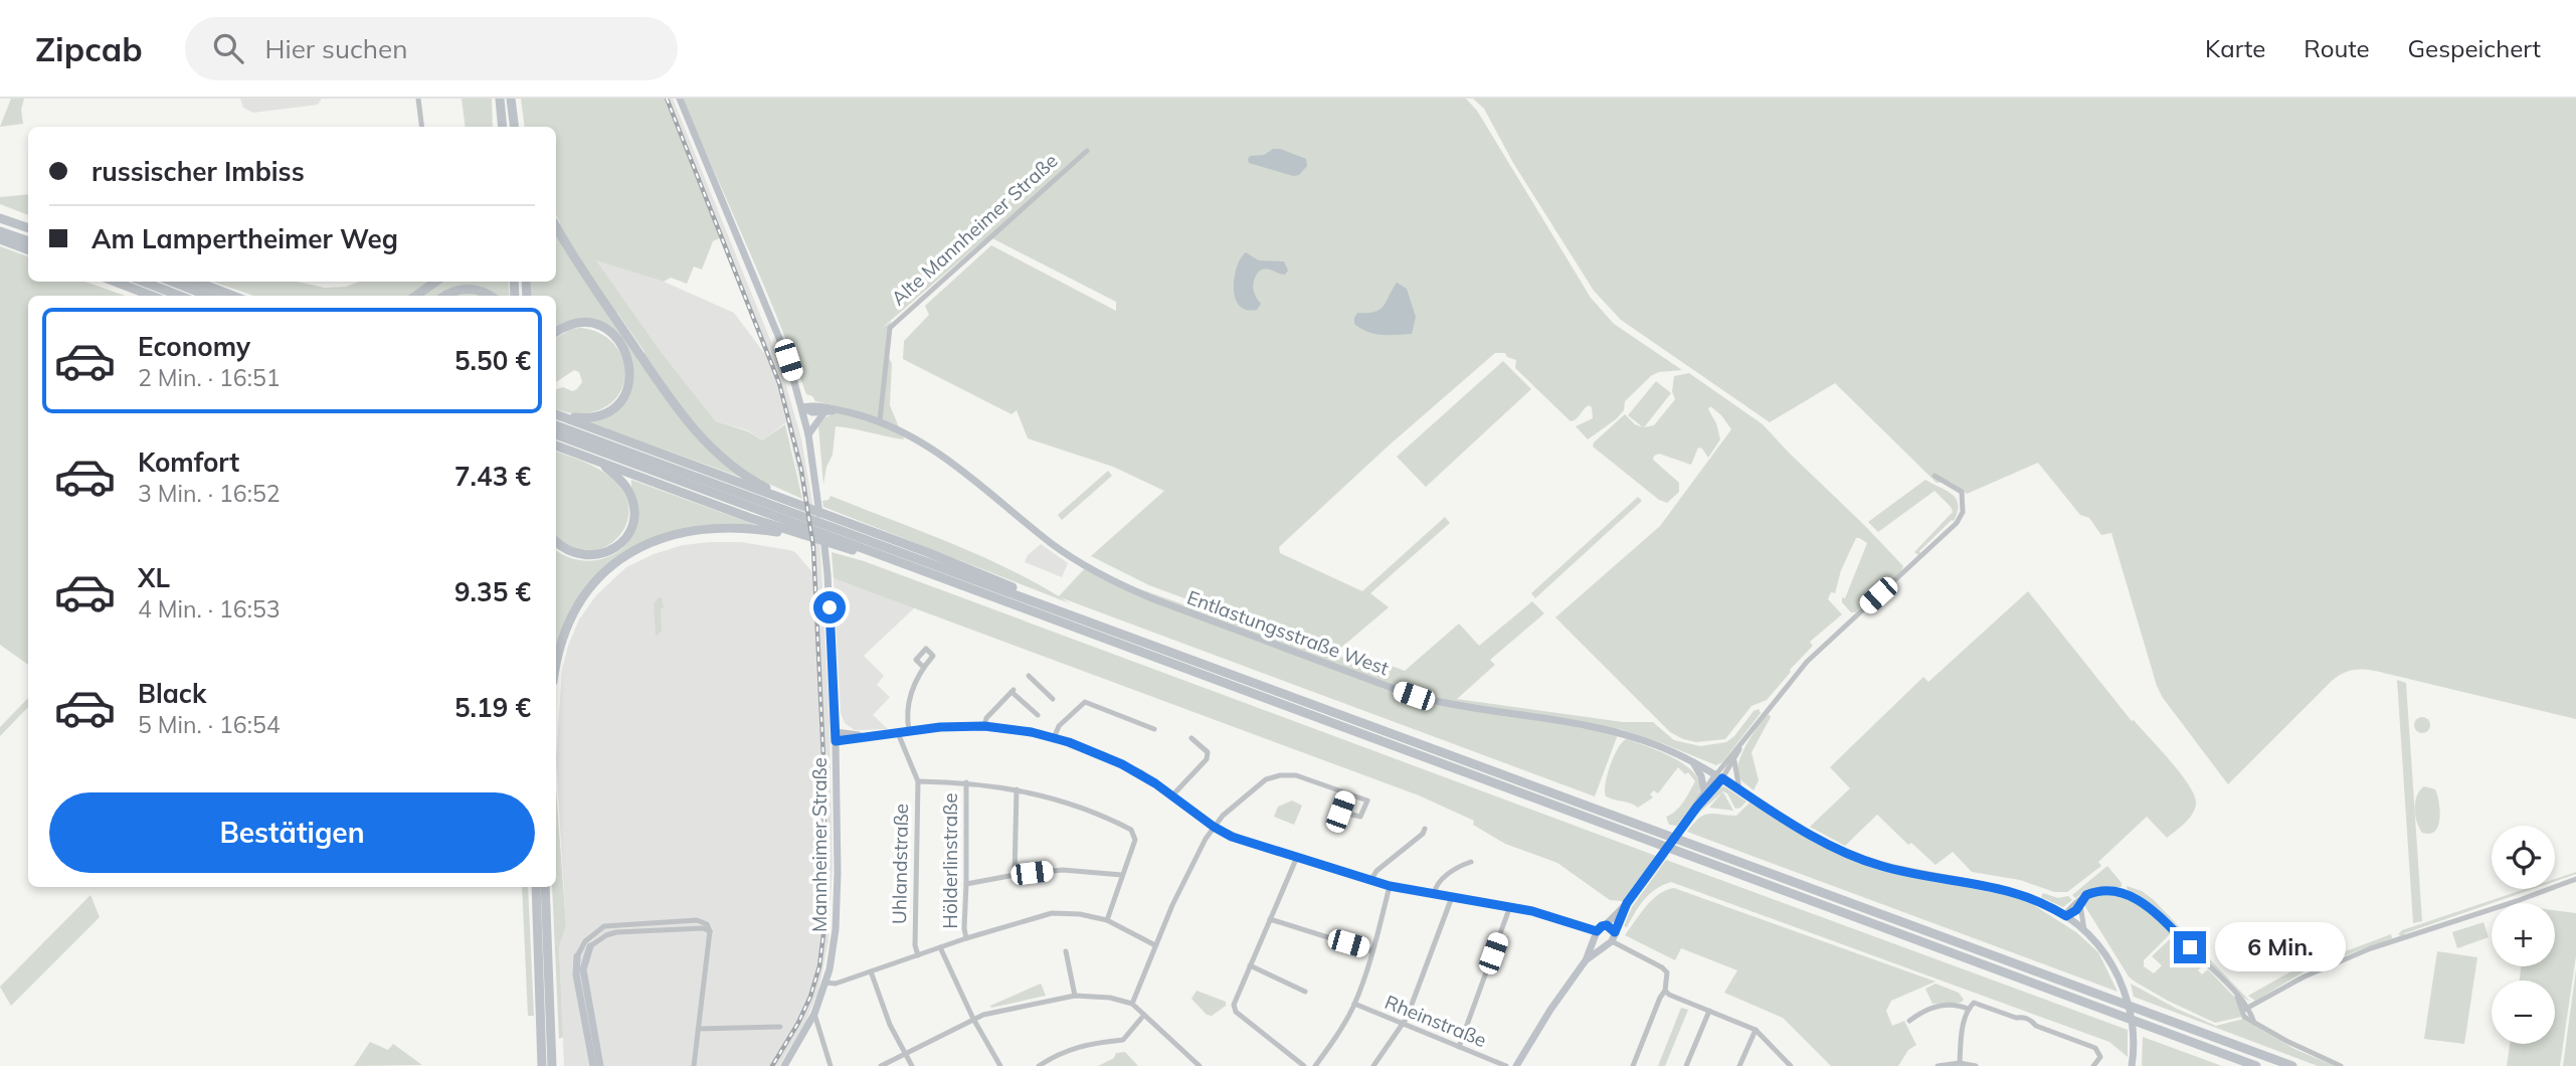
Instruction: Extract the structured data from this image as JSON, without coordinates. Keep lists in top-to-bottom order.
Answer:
{
  "streets": {
    "main road": ["Entlastungsstraße West", "Mannheimer Straße"],
    "street": [
      "Alte Mannheimer Straße",
      "Hölderlinstraße",
      "Uhlandstraße",
      "Rheinstraße"
    ]
  },
  "crossings": [
    ["Alte Mannheimer Straße", "Entlastungsstraße West"]
  ],
  "page": {
    "header": "Zipcab",
    "search": "Hier suchen",
    "nav": ["Karte", "Route", "Gespeichert"],
    "banner": ["russischer Imbiss", "Am Lampertheimer Weg"],
    "list": [
      {
        "name": "Economy",
        "note": "2 Min. · 16:51",
        "value": "5.50 €"
      },
      {
        "name": "Komfort",
        "note": "3 Min. · 16:52",
        "value": "7.43 €"
      },
      {
        "name": "XL",
        "note": "4 Min. · 16:53",
        "value": "9.35 €"
      },
      {
        "name": "Black",
        "note": "5 Min. · 16:54",
        "value": "5.19 €"
      }
    ],
    "buttons": "Bestätigen",
    "map_buttons": ["+", "−"],
    "bubble": "6 Min."
  }
}
